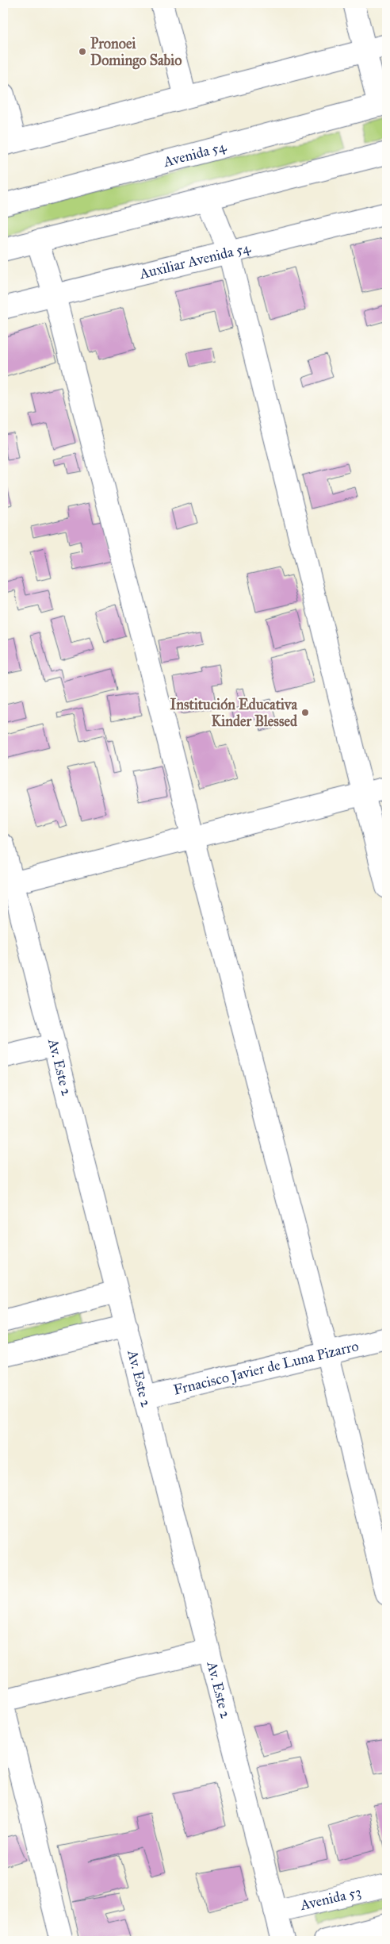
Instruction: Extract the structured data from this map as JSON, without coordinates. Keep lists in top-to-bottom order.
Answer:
{
  "streets": {
    "street": [
      "Avenida 54",
      "Auxiliar Avenida 54",
      "Av. Este 2",
      "Frnacisco Javier de Luna Pizarro",
      "Avenida 53"
    ]
  },
  "crossings": [
    ["Av. Este 2", "Frnacisco Javier de Luna Pizarro"],
    ["Av. Este 2", "Avenida 53"]
  ],
  "places": ["Pronoei Domingo Sabio", "Institución Educativa Kinder Blessed"]
}
